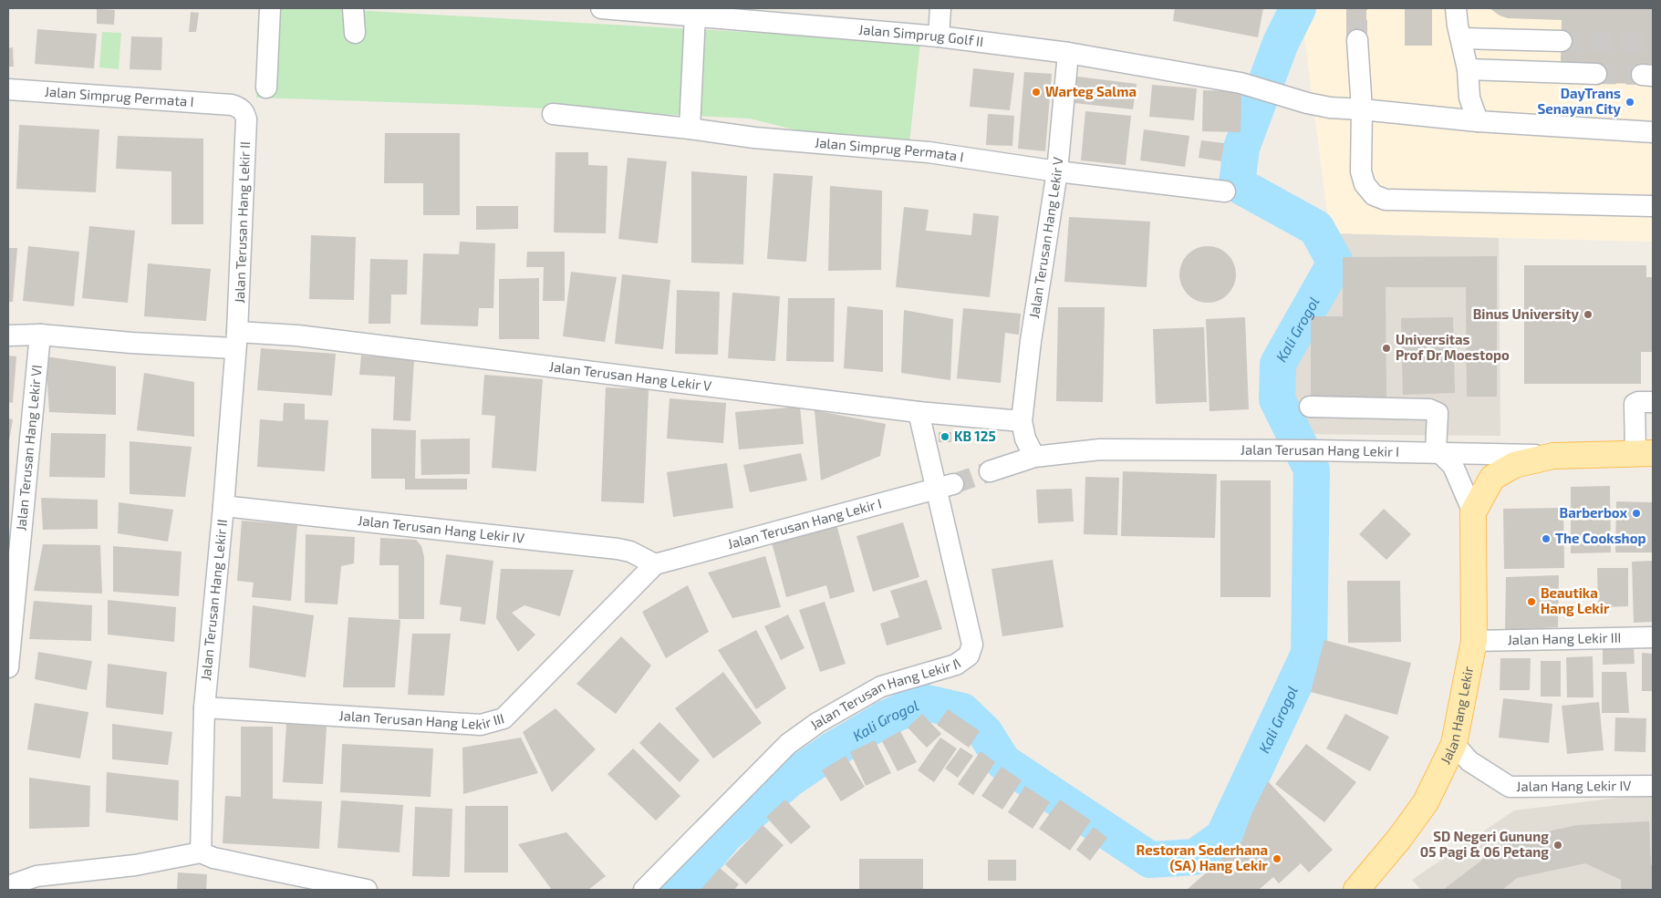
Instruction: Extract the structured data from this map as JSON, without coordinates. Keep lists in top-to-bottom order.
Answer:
{
  "streets": {
    "main road": ["Jalan Terusan Hang Lekir I", "Jalan Hang Lekir"],
    "street": [
      "Jalan Simprug Golf II",
      "Jalan Simprug Permata I",
      "Jalan Terusan Hang Lekir II",
      "Jalan Terusan Hang Lekir V",
      "Jalan Terusan Hang Lekir VI",
      "Jalan Terusan Hang Lekir IV",
      "Jalan Hang Lekir III",
      "Jalan Terusan Hang Lekir III",
      "Jalan Hang Lekir IV"
    ]
  },
  "crossings": [
    ["Jalan Simprug Golf II", "Jalan Terusan Hang Lekir V"],
    ["Jalan Simprug Permata I", "Jalan Terusan Hang Lekir II"],
    ["Jalan Simprug Permata I", "Jalan Terusan Hang Lekir V"],
    ["Jalan Terusan Hang Lekir II", "Jalan Terusan Hang Lekir V"],
    ["Jalan Terusan Hang Lekir II", "Jalan Terusan Hang Lekir I"],
    ["Jalan Terusan Hang Lekir II", "Jalan Terusan Hang Lekir IV"],
    ["Jalan Terusan Hang Lekir II", "Jalan Terusan Hang Lekir III"],
    ["Jalan Terusan Hang Lekir V", "Jalan Terusan Hang Lekir I"],
    ["Jalan Terusan Hang Lekir I", "Jalan Terusan Hang Lekir IV"],
    ["Jalan Terusan Hang Lekir I", "Jalan Terusan Hang Lekir III"],
    ["Jalan Terusan Hang Lekir I", "Jalan Hang Lekir"],
    ["Jalan Terusan Hang Lekir IV", "Jalan Terusan Hang Lekir III"],
    ["Jalan Hang Lekir III", "Jalan Hang Lekir"],
    ["Jalan Hang Lekir", "Jalan Hang Lekir IV"]
  ],
  "water": ["Kali Grogol"],
  "places": [
    "Warteg Salma",
    "DayTrans Senayan City",
    "Binus University",
    "Universitas Prof Dr Moestopo",
    "KB 125",
    "Barberbox",
    "The Cookshop",
    "Beautika Hang Lekir",
    "SD Negeri Gunung 05 Pagi & 06 Petang",
    "Restoran Sederhana (SA) Hang Lekir"
  ]
}
